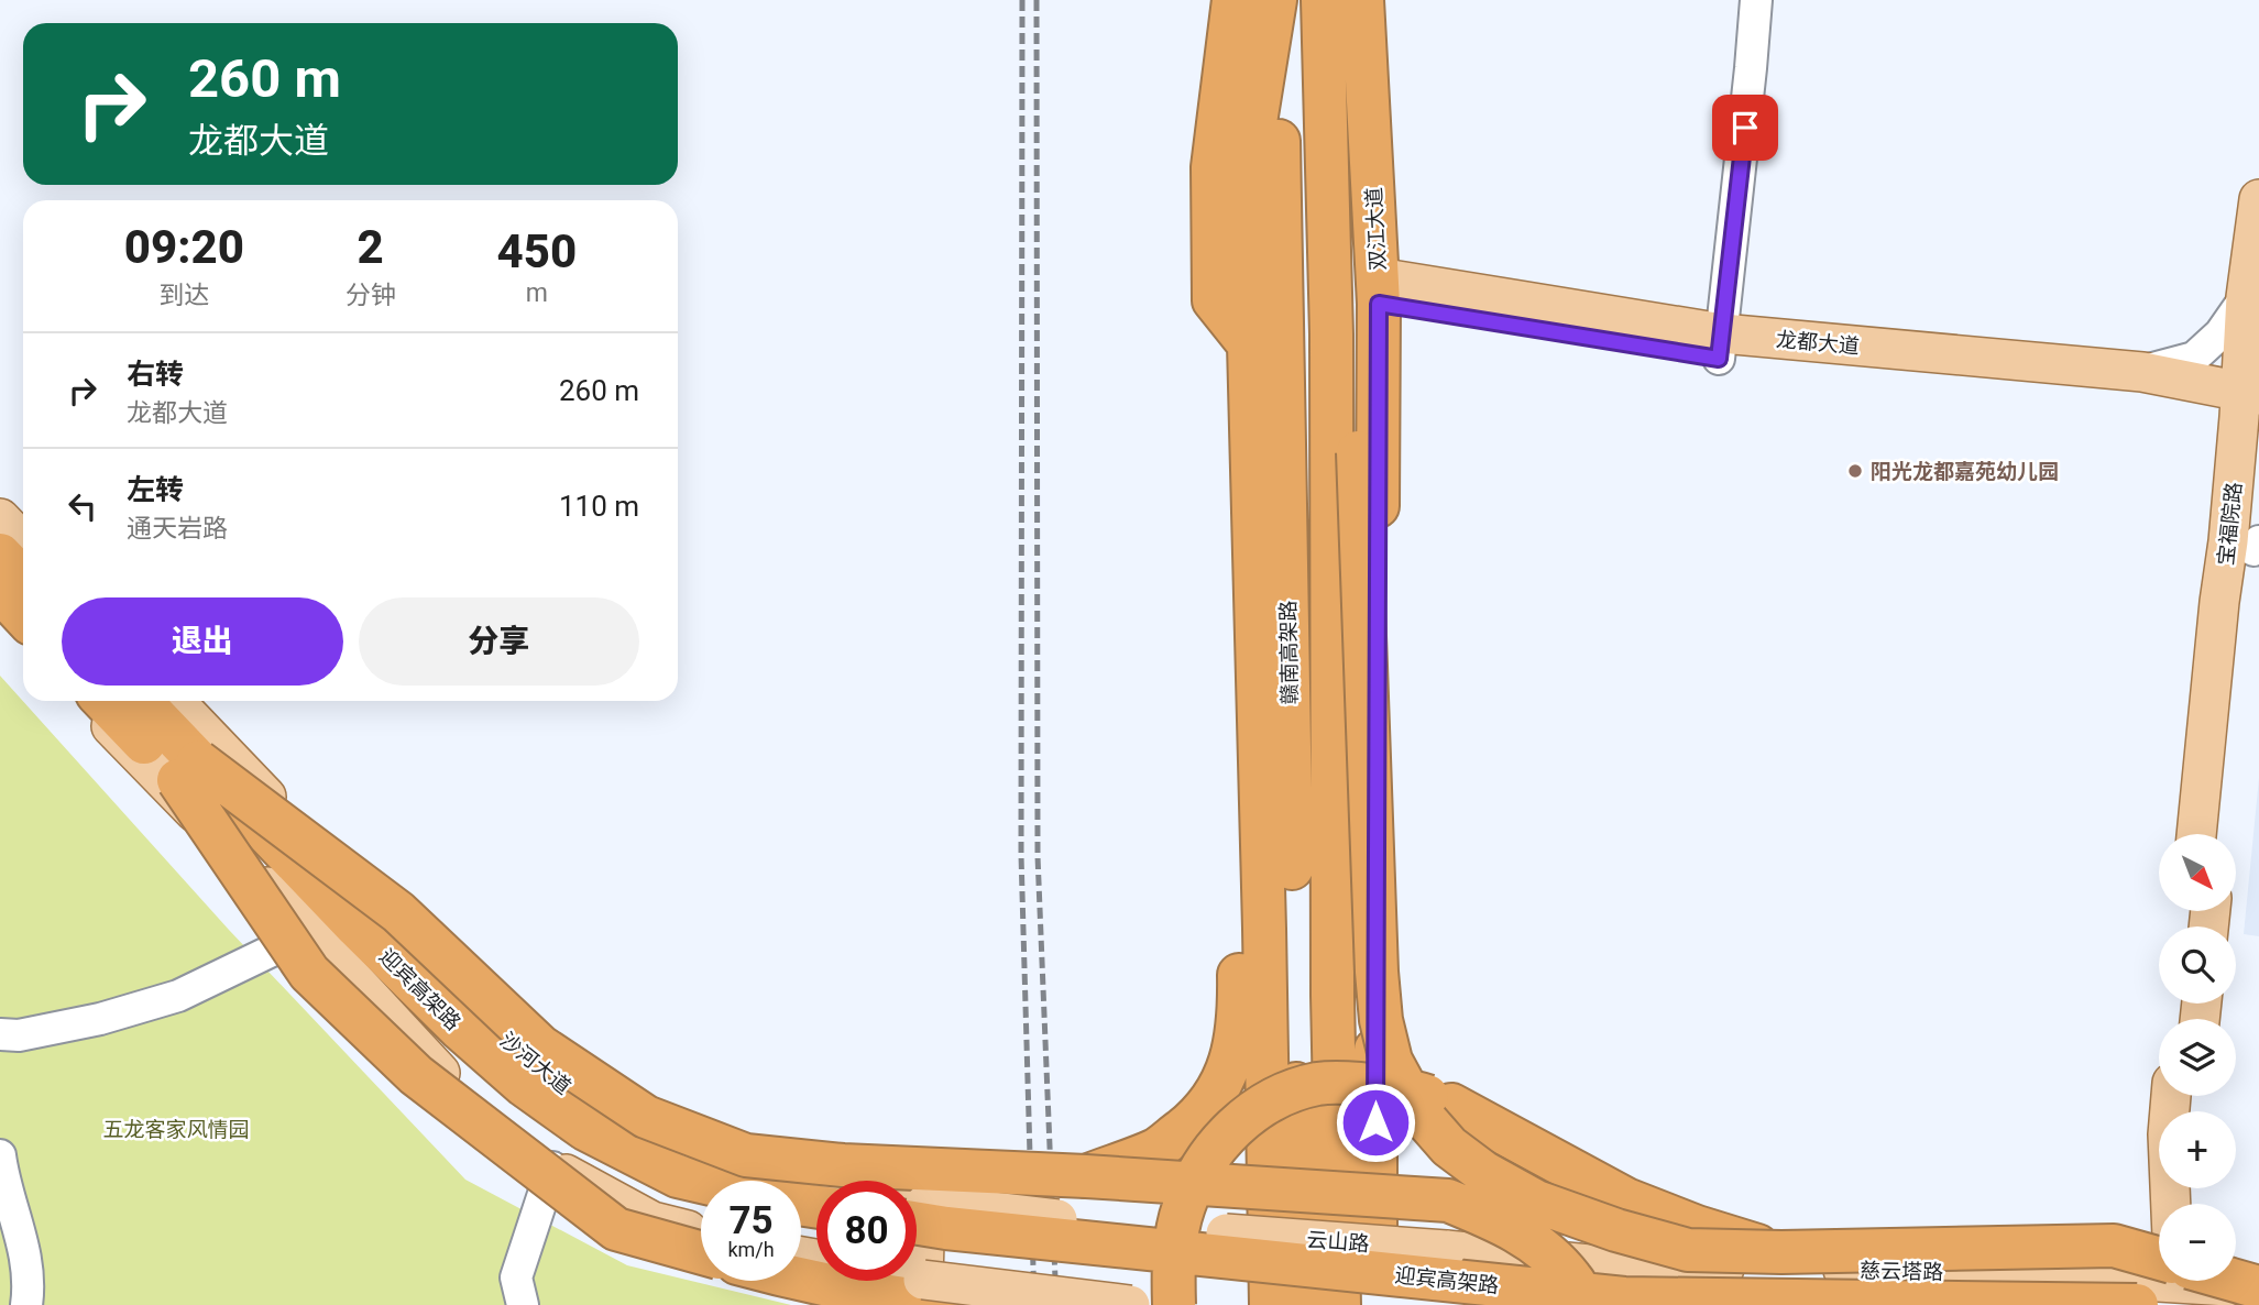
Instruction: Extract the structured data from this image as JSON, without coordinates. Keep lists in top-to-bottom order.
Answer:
{
  "streets": {
    "highway": ["双江大道", "赣南高架路", "迎宾高架路"],
    "main road": [
      "龙都大道",
      "宝福院路",
      "沙河大道",
      "云山路",
      "慈云塔路"
    ]
  },
  "crossings": [
    ["双江大道", "龙都大道"],
    ["双江大道", "云山路"],
    ["龙都大道", "宝福院路"],
    ["云山路", "慈云塔路"]
  ],
  "parks": ["五龙客家风情园"],
  "places": ["阳光龙都嘉苑幼儿园"],
  "north": "bottom right",
  "page": {
    "turn": ["260 m", "龙都大道"],
    "eta": [
      "09:20",
      "到达",
      "2",
      "分钟",
      "450",
      "m"
    ],
    "list": [
      {
        "name": "右转",
        "note": "龙都大道",
        "value": "260 m"
      },
      {
        "name": "左转",
        "note": "通天岩路",
        "value": "110 m"
      }
    ],
    "buttons": ["退出", "分享"],
    "map_buttons": ["+", "−"],
    "speed": "75 km/h",
    "limit": "80"
  }
}
